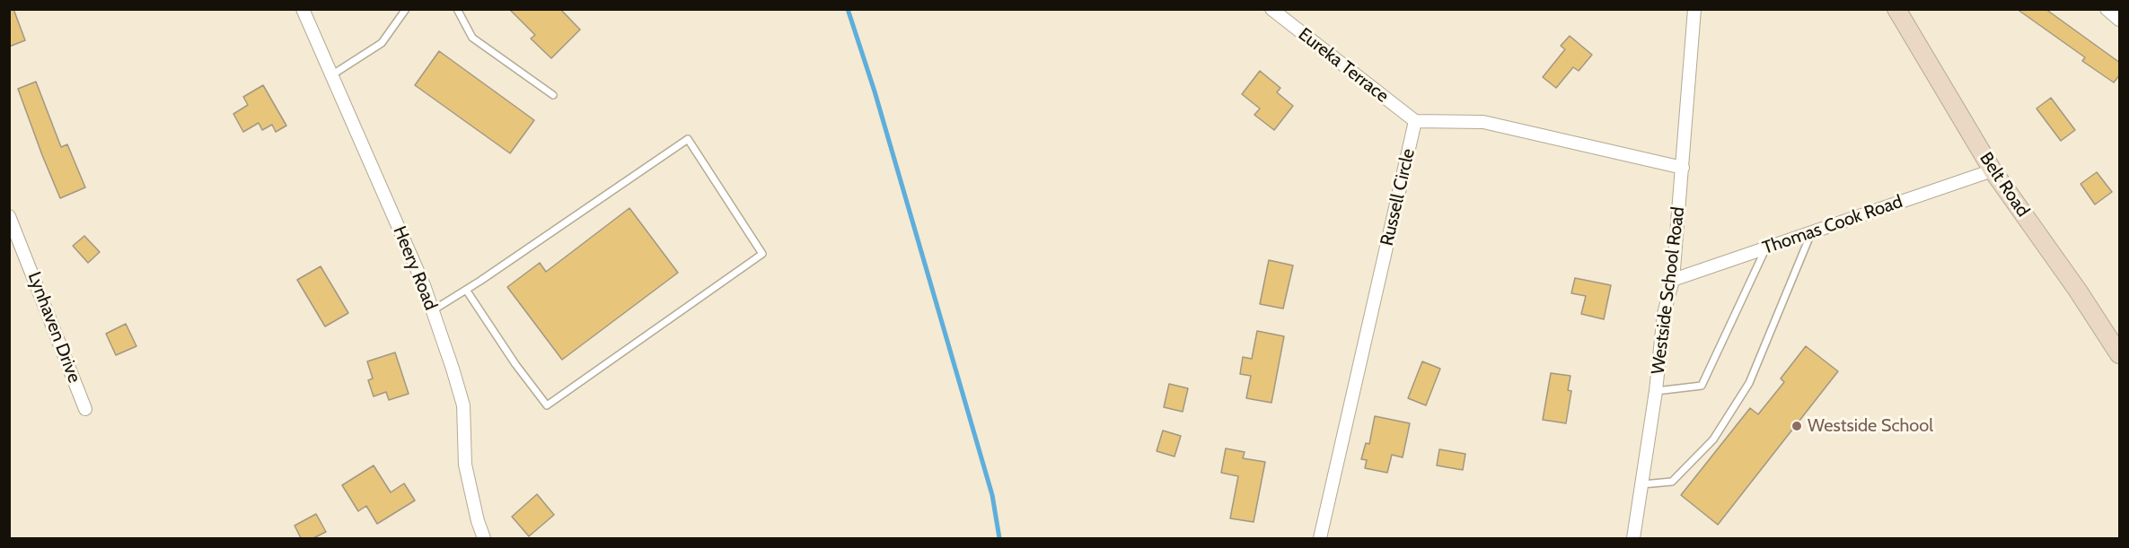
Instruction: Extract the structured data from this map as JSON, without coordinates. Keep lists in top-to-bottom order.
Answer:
{
  "streets": {
    "street": [
      "Eureka Terrace",
      "Belt Road",
      "Russell Circle",
      "Thomas Cook Road",
      "Heery Road",
      "Westside School Road",
      "Lynhaven Drive"
    ]
  },
  "crossings": [
    ["Eureka Terrace", "Russell Circle"],
    ["Belt Road", "Thomas Cook Road"],
    ["Thomas Cook Road", "Westside School Road"]
  ],
  "places": ["Westside School"]
}
